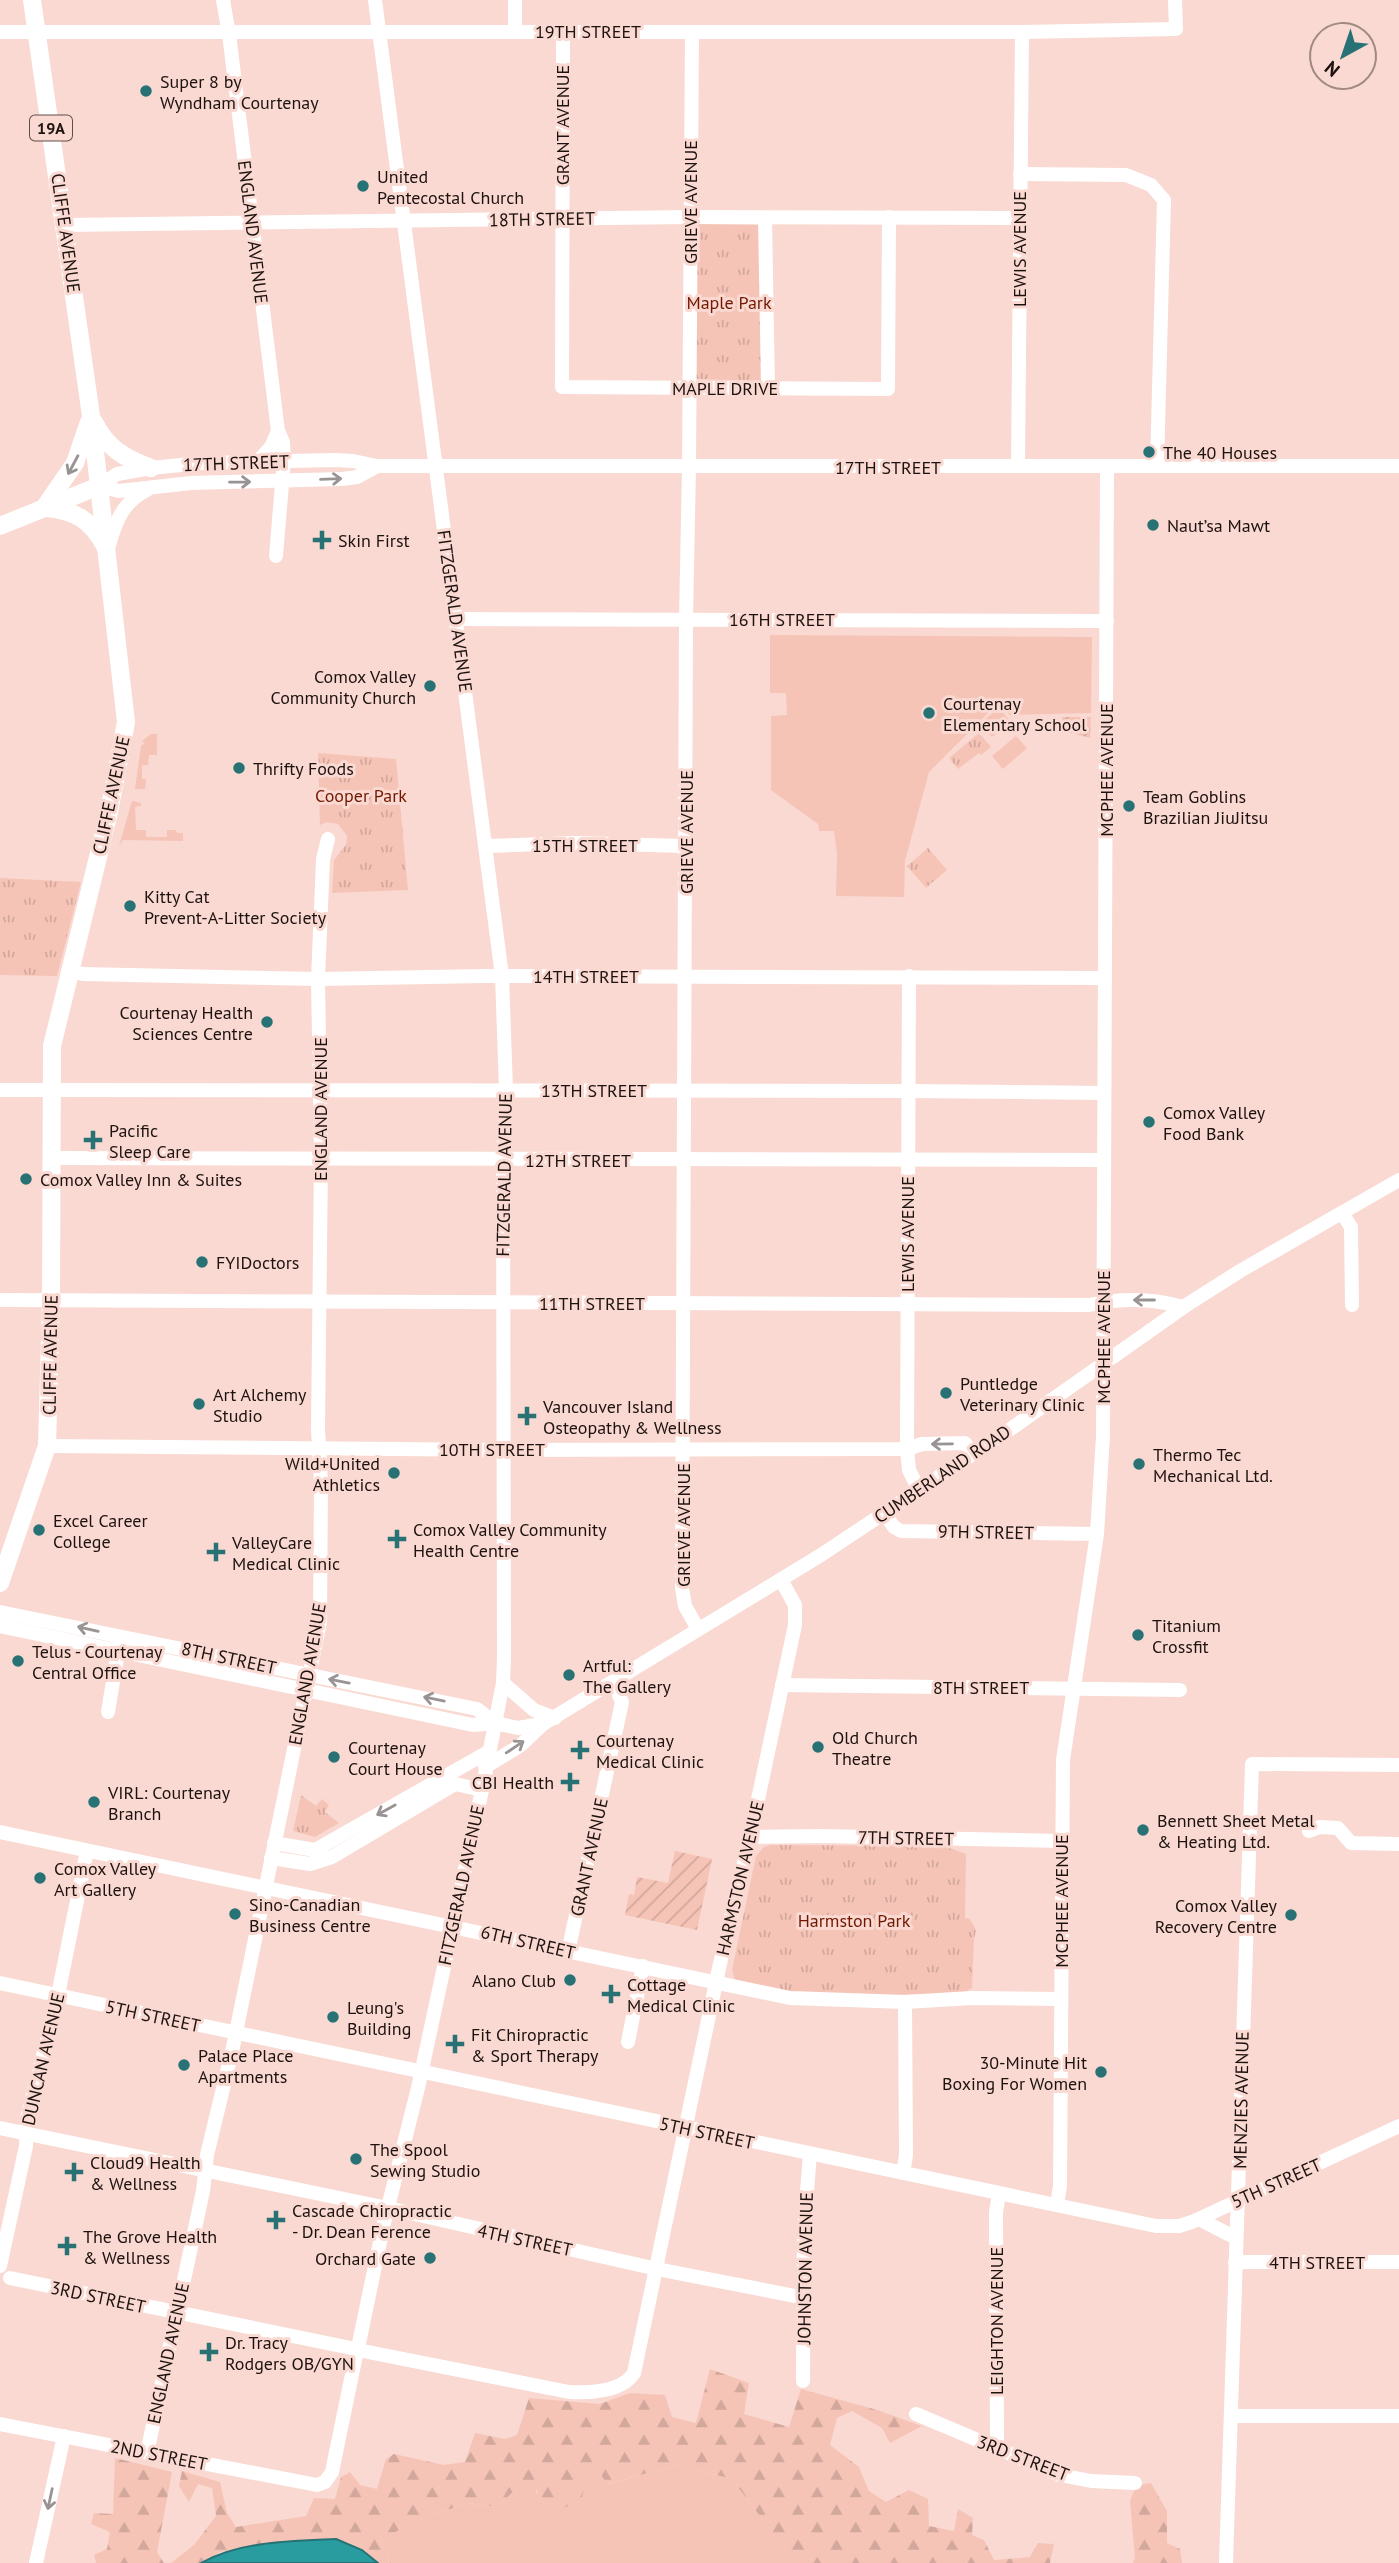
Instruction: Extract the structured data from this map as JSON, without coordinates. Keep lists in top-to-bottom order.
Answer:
{
  "streets": {
    "main road": ["19A", "CLIFFE AVENUE", "17TH STREET"],
    "street": [
      "19TH STREET",
      "GRANT AVENUE",
      "GRIEVE AVENUE",
      "18TH STREET",
      "ENGLAND AVENUE",
      "LEWIS AVENUE",
      "MAPLE DRIVE",
      "FITZGERALD AVENUE",
      "16TH STREET",
      "MCPHEE AVENUE",
      "15TH STREET",
      "14TH STREET",
      "13TH STREET",
      "12TH STREET",
      "11TH STREET",
      "10TH STREET",
      "CUMBERLAND ROAD",
      "9TH STREET",
      "8TH STREET",
      "7TH STREET",
      "HARMSTON AVENUE",
      "6TH STREET",
      "5TH STREET",
      "DUNCAN AVENUE",
      "MENZIES AVENUE",
      "4TH STREET",
      "JOHNSTON AVENUE",
      "3RD STREET",
      "LEIGHTON AVENUE",
      "2ND STREET"
    ]
  },
  "crossings": [
    ["19TH STREET", "GRANT AVENUE"],
    ["19TH STREET", "GRIEVE AVENUE"],
    ["19TH STREET", "ENGLAND AVENUE"],
    ["19TH STREET", "CLIFFE AVENUE"],
    ["19TH STREET", "LEWIS AVENUE"],
    ["19TH STREET", "FITZGERALD AVENUE"],
    ["GRANT AVENUE", "18TH STREET"],
    ["GRANT AVENUE", "MAPLE DRIVE"],
    ["GRANT AVENUE", "CUMBERLAND ROAD"],
    ["GRANT AVENUE", "6TH STREET"],
    ["GRIEVE AVENUE", "18TH STREET"],
    ["GRIEVE AVENUE", "MAPLE DRIVE"],
    ["GRIEVE AVENUE", "17TH STREET"],
    ["GRIEVE AVENUE", "16TH STREET"],
    ["GRIEVE AVENUE", "15TH STREET"],
    ["GRIEVE AVENUE", "14TH STREET"],
    ["GRIEVE AVENUE", "13TH STREET"],
    ["GRIEVE AVENUE", "12TH STREET"],
    ["GRIEVE AVENUE", "11TH STREET"],
    ["GRIEVE AVENUE", "10TH STREET"],
    ["GRIEVE AVENUE", "CUMBERLAND ROAD"],
    ["18TH STREET", "ENGLAND AVENUE"],
    ["18TH STREET", "CLIFFE AVENUE"],
    ["18TH STREET", "LEWIS AVENUE"],
    ["18TH STREET", "MAPLE DRIVE"],
    ["18TH STREET", "FITZGERALD AVENUE"],
    ["ENGLAND AVENUE", "17TH STREET"],
    ["ENGLAND AVENUE", "14TH STREET"],
    ["ENGLAND AVENUE", "13TH STREET"],
    ["ENGLAND AVENUE", "12TH STREET"],
    ["ENGLAND AVENUE", "11TH STREET"],
    ["ENGLAND AVENUE", "10TH STREET"],
    ["ENGLAND AVENUE", "8TH STREET"],
    ["ENGLAND AVENUE", "6TH STREET"],
    ["ENGLAND AVENUE", "5TH STREET"],
    ["ENGLAND AVENUE", "4TH STREET"],
    ["ENGLAND AVENUE", "3RD STREET"],
    ["ENGLAND AVENUE", "2ND STREET"],
    ["CLIFFE AVENUE", "17TH STREET"],
    ["CLIFFE AVENUE", "14TH STREET"],
    ["CLIFFE AVENUE", "13TH STREET"],
    ["CLIFFE AVENUE", "12TH STREET"],
    ["CLIFFE AVENUE", "11TH STREET"],
    ["CLIFFE AVENUE", "10TH STREET"],
    ["LEWIS AVENUE", "17TH STREET"],
    ["LEWIS AVENUE", "14TH STREET"],
    ["LEWIS AVENUE", "13TH STREET"],
    ["LEWIS AVENUE", "12TH STREET"],
    ["LEWIS AVENUE", "11TH STREET"],
    ["LEWIS AVENUE", "10TH STREET"],
    ["LEWIS AVENUE", "CUMBERLAND ROAD"],
    ["17TH STREET", "FITZGERALD AVENUE"],
    ["17TH STREET", "MCPHEE AVENUE"],
    ["FITZGERALD AVENUE", "16TH STREET"],
    ["FITZGERALD AVENUE", "15TH STREET"],
    ["FITZGERALD AVENUE", "14TH STREET"],
    ["FITZGERALD AVENUE", "13TH STREET"],
    ["FITZGERALD AVENUE", "12TH STREET"],
    ["FITZGERALD AVENUE", "11TH STREET"],
    ["FITZGERALD AVENUE", "10TH STREET"],
    ["FITZGERALD AVENUE", "CUMBERLAND ROAD"],
    ["FITZGERALD AVENUE", "8TH STREET"],
    ["FITZGERALD AVENUE", "6TH STREET"],
    ["FITZGERALD AVENUE", "5TH STREET"],
    ["FITZGERALD AVENUE", "4TH STREET"],
    ["FITZGERALD AVENUE", "3RD STREET"],
    ["FITZGERALD AVENUE", "2ND STREET"],
    ["16TH STREET", "MCPHEE AVENUE"],
    ["MCPHEE AVENUE", "14TH STREET"],
    ["MCPHEE AVENUE", "13TH STREET"],
    ["MCPHEE AVENUE", "12TH STREET"],
    ["MCPHEE AVENUE", "11TH STREET"],
    ["MCPHEE AVENUE", "CUMBERLAND ROAD"],
    ["MCPHEE AVENUE", "9TH STREET"],
    ["MCPHEE AVENUE", "8TH STREET"],
    ["MCPHEE AVENUE", "7TH STREET"],
    ["MCPHEE AVENUE", "6TH STREET"],
    ["MCPHEE AVENUE", "5TH STREET"],
    ["11TH STREET", "CUMBERLAND ROAD"],
    ["10TH STREET", "CUMBERLAND ROAD"],
    ["CUMBERLAND ROAD", "9TH STREET"],
    ["CUMBERLAND ROAD", "8TH STREET"],
    ["CUMBERLAND ROAD", "HARMSTON AVENUE"],
    ["8TH STREET", "HARMSTON AVENUE"],
    ["7TH STREET", "HARMSTON AVENUE"],
    ["HARMSTON AVENUE", "6TH STREET"],
    ["HARMSTON AVENUE", "5TH STREET"],
    ["HARMSTON AVENUE", "4TH STREET"],
    ["HARMSTON AVENUE", "3RD STREET"],
    ["6TH STREET", "DUNCAN AVENUE"],
    ["5TH STREET", "DUNCAN AVENUE"],
    ["5TH STREET", "MENZIES AVENUE"],
    ["5TH STREET", "JOHNSTON AVENUE"],
    ["5TH STREET", "LEIGHTON AVENUE"],
    ["DUNCAN AVENUE", "4TH STREET"],
    ["MENZIES AVENUE", "4TH STREET"],
    ["4TH STREET", "JOHNSTON AVENUE"],
    ["3RD STREET", "LEIGHTON AVENUE"]
  ],
  "parks": ["Maple Park", "Cooper Park", "Harmston Park"],
  "places": {
    "other": [
      "Super 8 by Wyndham Courtenay",
      "United Pentecostal Church",
      "The 40 Houses",
      "Naut’sa Mawt",
      "Comox Valley Community Church",
      "Courtenay Elementary School",
      "Thrifty Foods",
      "Team Goblins Brazilian JiuJitsu",
      "Kitty Cat Prevent-A-Litter Society",
      "Courtenay Health Sciences Centre",
      "Comox Valley Food Bank",
      "Comox Valley Inn & Suites",
      "FYIDoctors",
      "Puntledge Veterinary Clinic",
      "Art Alchemy Studio",
      "Thermo Tec Mechanical Ltd.",
      "Wild+United Athletics",
      "Excel Career College",
      "Titanium Crossfit",
      "Telus - Courtenay Central Office",
      "Artful: The Gallery",
      "Old Church Theatre",
      "Courtenay Court House",
      "VIRL: Courtenay Branch",
      "Bennett Sheet Metal & Heating Ltd.",
      "Comox Valley Art Gallery",
      "Sino-Canadian Business Centre",
      "Comox Valley Recovery Centre",
      "Alano Club",
      "Leung's Building",
      "Palace Place Apartments",
      "30-Minute Hit Boxing For Women",
      "The Spool Sewing Studio",
      "Orchard Gate"
    ],
    "health": [
      "Skin First",
      "Pacific Sleep Care",
      "Vancouver Island Osteopathy & Wellness",
      "Comox Valley Community Health Centre",
      "ValleyCare Medical Clinic",
      "Courtenay Medical Clinic",
      "CBI Health",
      "Cottage Medical Clinic",
      "Fit Chiropractic & Sport Therapy",
      "Cloud9 Health & Wellness",
      "Cascade Chiropractic - Dr. Dean Ference",
      "The Grove Health & Wellness",
      "Dr. Tracy Rodgers OB/GYN"
    ]
  },
  "north": "bottom left"
}
